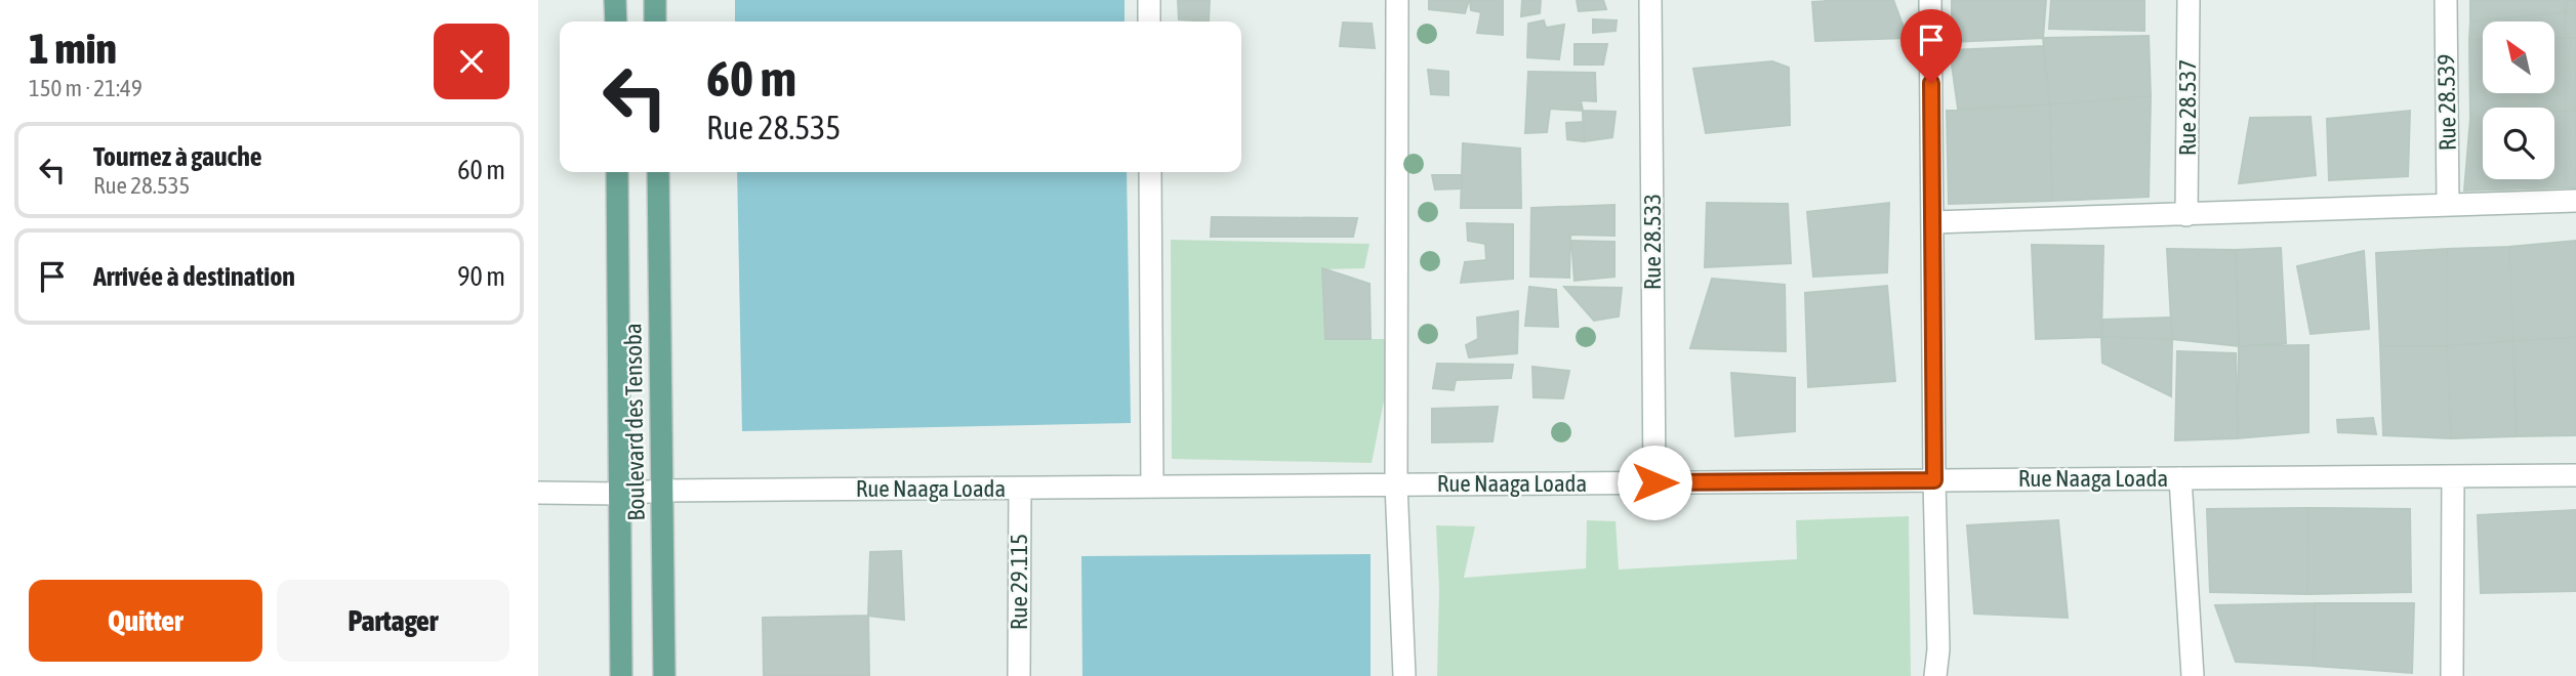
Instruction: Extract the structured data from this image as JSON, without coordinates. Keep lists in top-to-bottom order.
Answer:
{
  "streets": {
    "main road": ["Boulevard des Tensoba"],
    "street": [
      "Rue 28.539",
      "Rue 28.537",
      "Rue 28.533",
      "Rue Naaga Loada",
      "Rue 29.115"
    ]
  },
  "crossings": [
    ["Rue 28.533", "Rue Naaga Loada"],
    ["Boulevard des Tensoba", "Rue Naaga Loada"],
    ["Rue Naaga Loada", "Rue 29.115"]
  ],
  "north": "top left",
  "page": {
    "heading": ["1 min", "150 m · 21:49"],
    "turn": ["60 m", "Rue 28.535"],
    "list": [
      {
        "name": "Tournez à gauche",
        "note": "Rue 28.535",
        "value": "60 m"
      },
      {
        "name": "Arrivée à destination",
        "value": "90 m"
      }
    ],
    "buttons": ["Quitter", "Partager"]
  }
}
